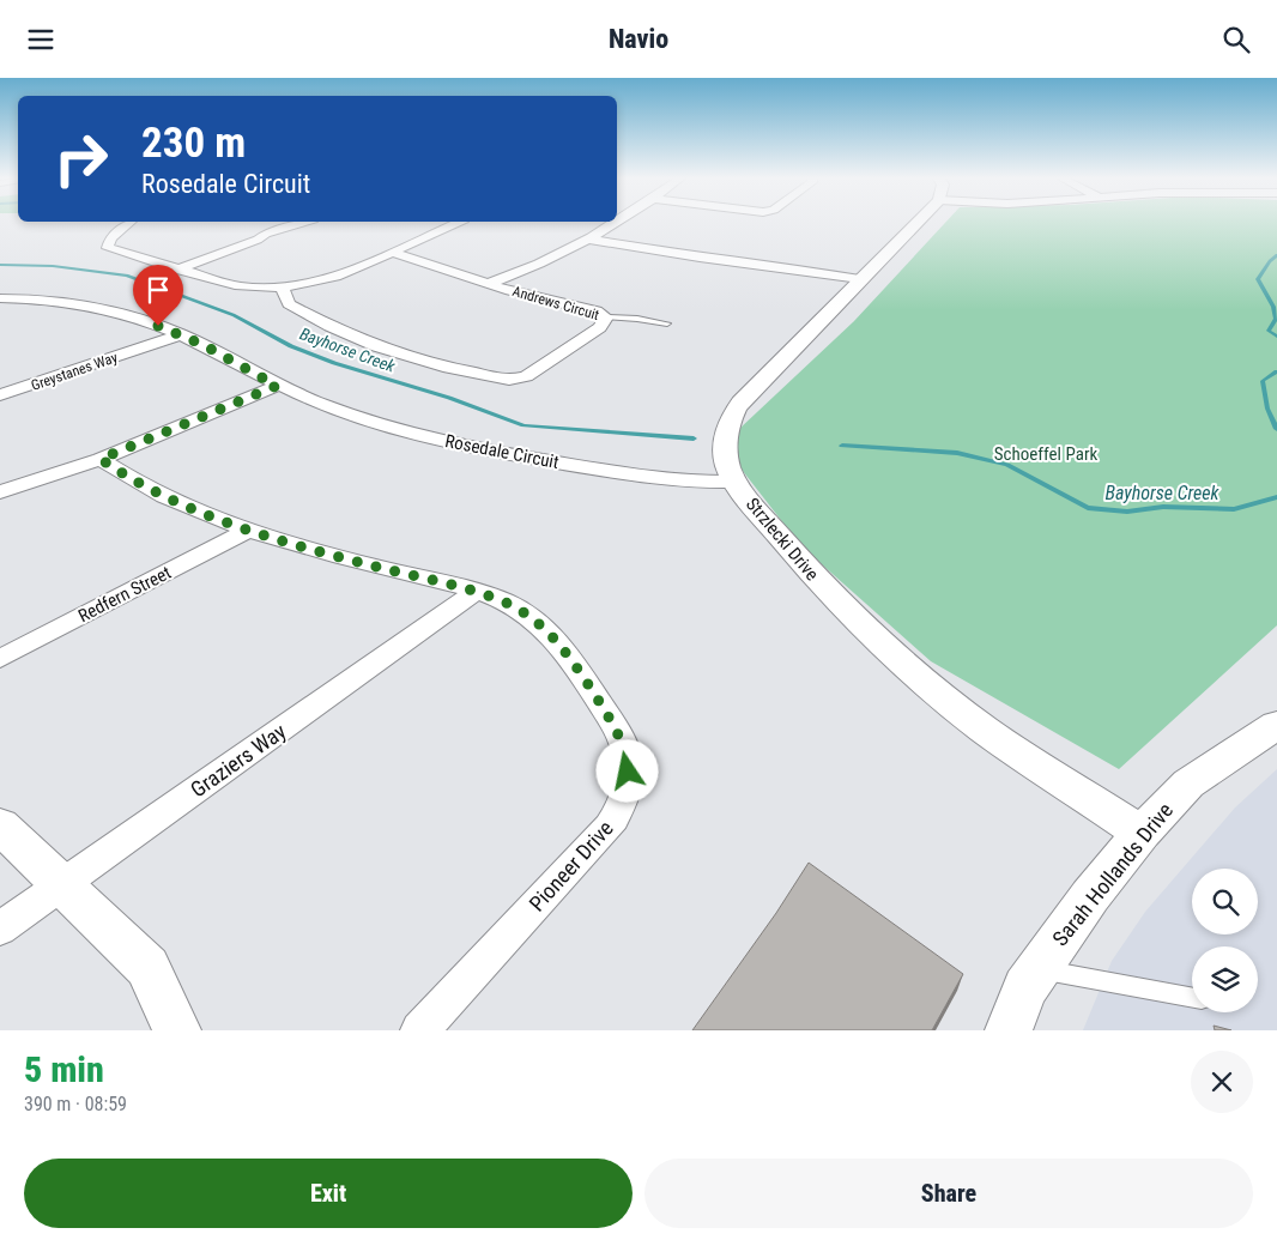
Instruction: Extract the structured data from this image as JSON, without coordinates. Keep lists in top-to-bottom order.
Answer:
{
  "streets": {
    "street": [
      "Andrews Circuit",
      "Greystanes Way",
      "Rosedale Circuit",
      "Strzlecki Drive",
      "Redfern Street",
      "Graziers Way",
      "Pioneer Drive",
      "Sarah Hollands Drive"
    ]
  },
  "crossings": [
    ["Greystanes Way", "Rosedale Circuit"],
    ["Rosedale Circuit", "Strzlecki Drive"],
    ["Strzlecki Drive", "Sarah Hollands Drive"],
    ["Redfern Street", "Pioneer Drive"],
    ["Graziers Way", "Pioneer Drive"]
  ],
  "water": ["Bayhorse Creek"],
  "parks": ["Schoeffel Park"],
  "page": {
    "header": "Navio",
    "turn": ["230 m", "Rosedale Circuit"],
    "heading": ["5 min", "390 m · 08:59"],
    "buttons": ["Exit", "Share"]
  }
}
